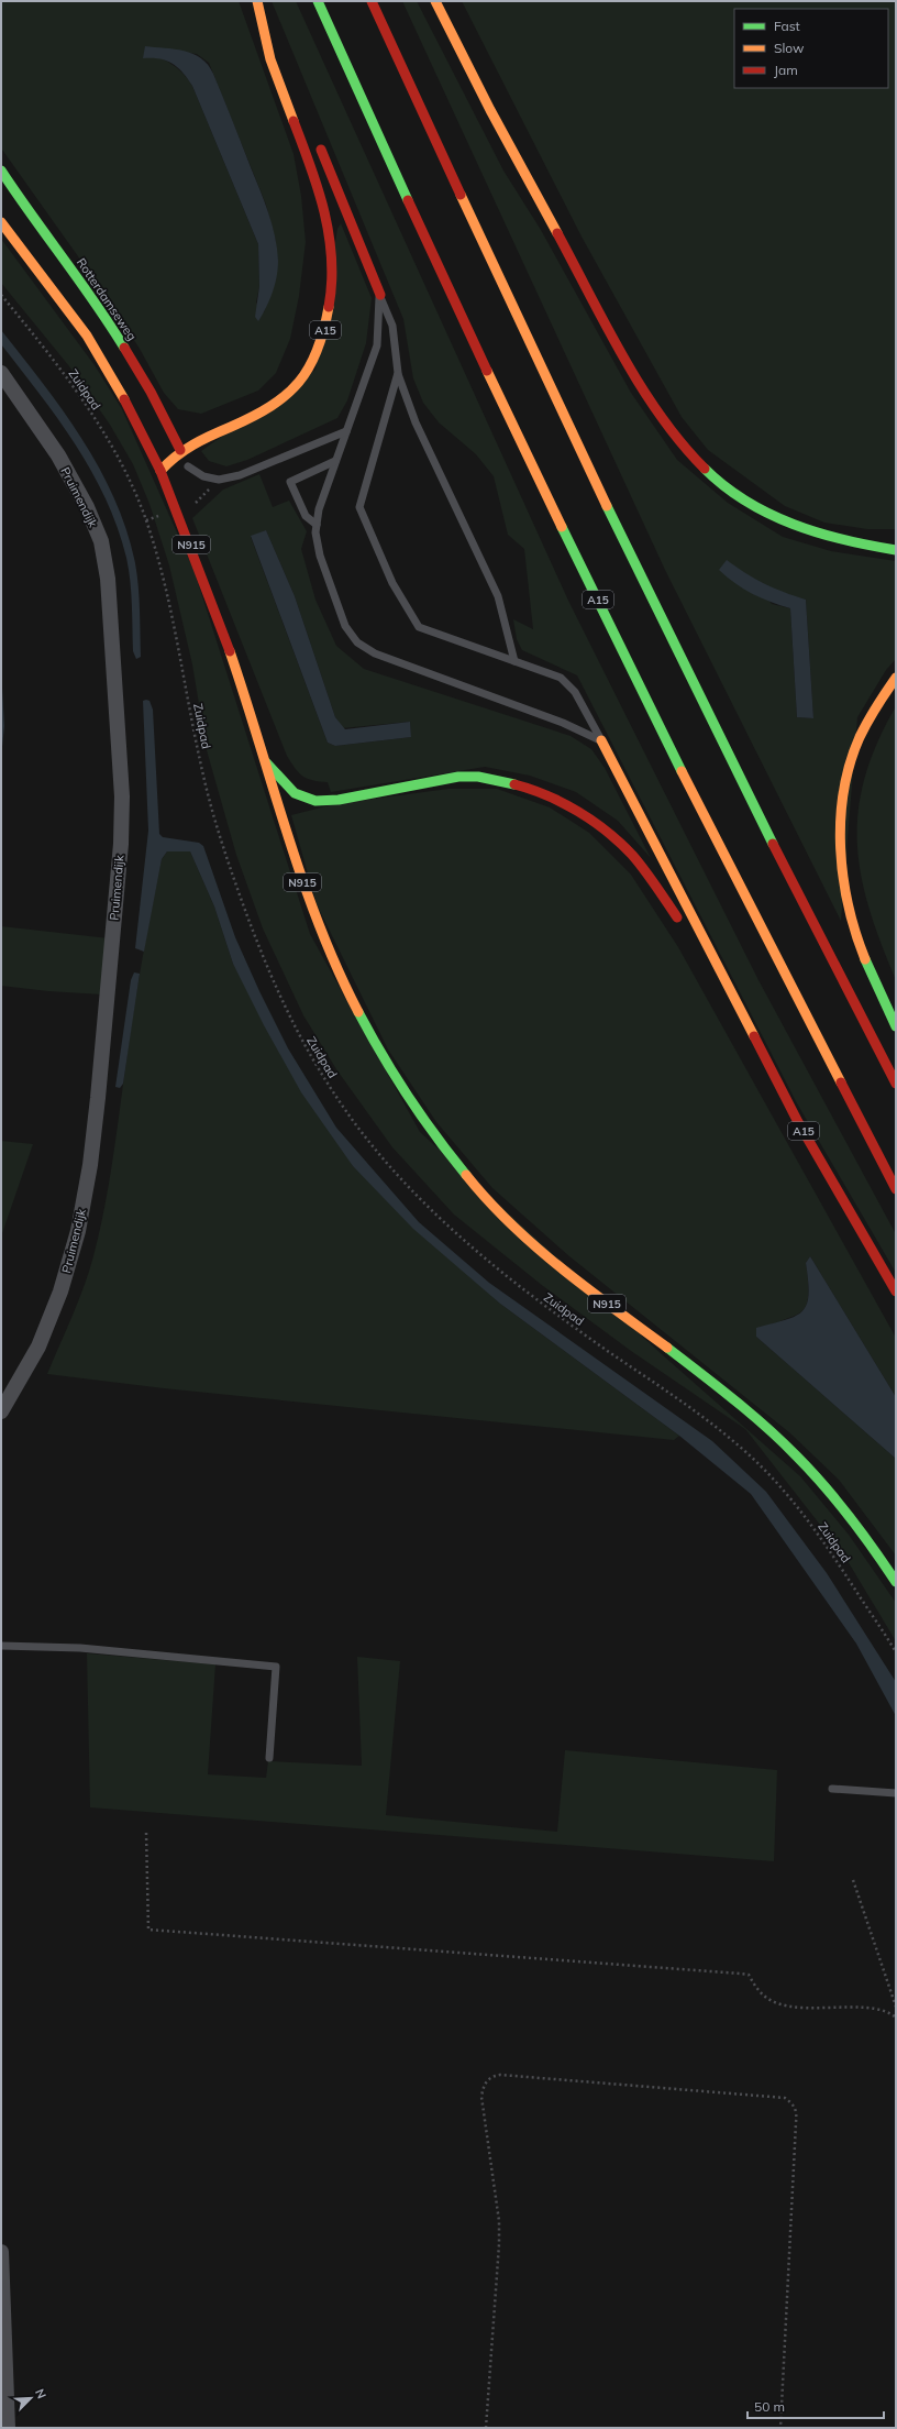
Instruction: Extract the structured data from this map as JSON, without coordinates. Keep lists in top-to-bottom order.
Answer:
{
  "streets": {
    "main road": ["Rotterdamseweg", "A15", "N915"],
    "street": ["Pruimendijk"],
    "path": ["Zuidpad"]
  },
  "crossings": [
    ["Rotterdamseweg", "A15"],
    ["A15", "N915"]
  ],
  "legend": ["Fast", "Slow", "Jam"],
  "scale_bar": "50 m",
  "north": "top right"
}
